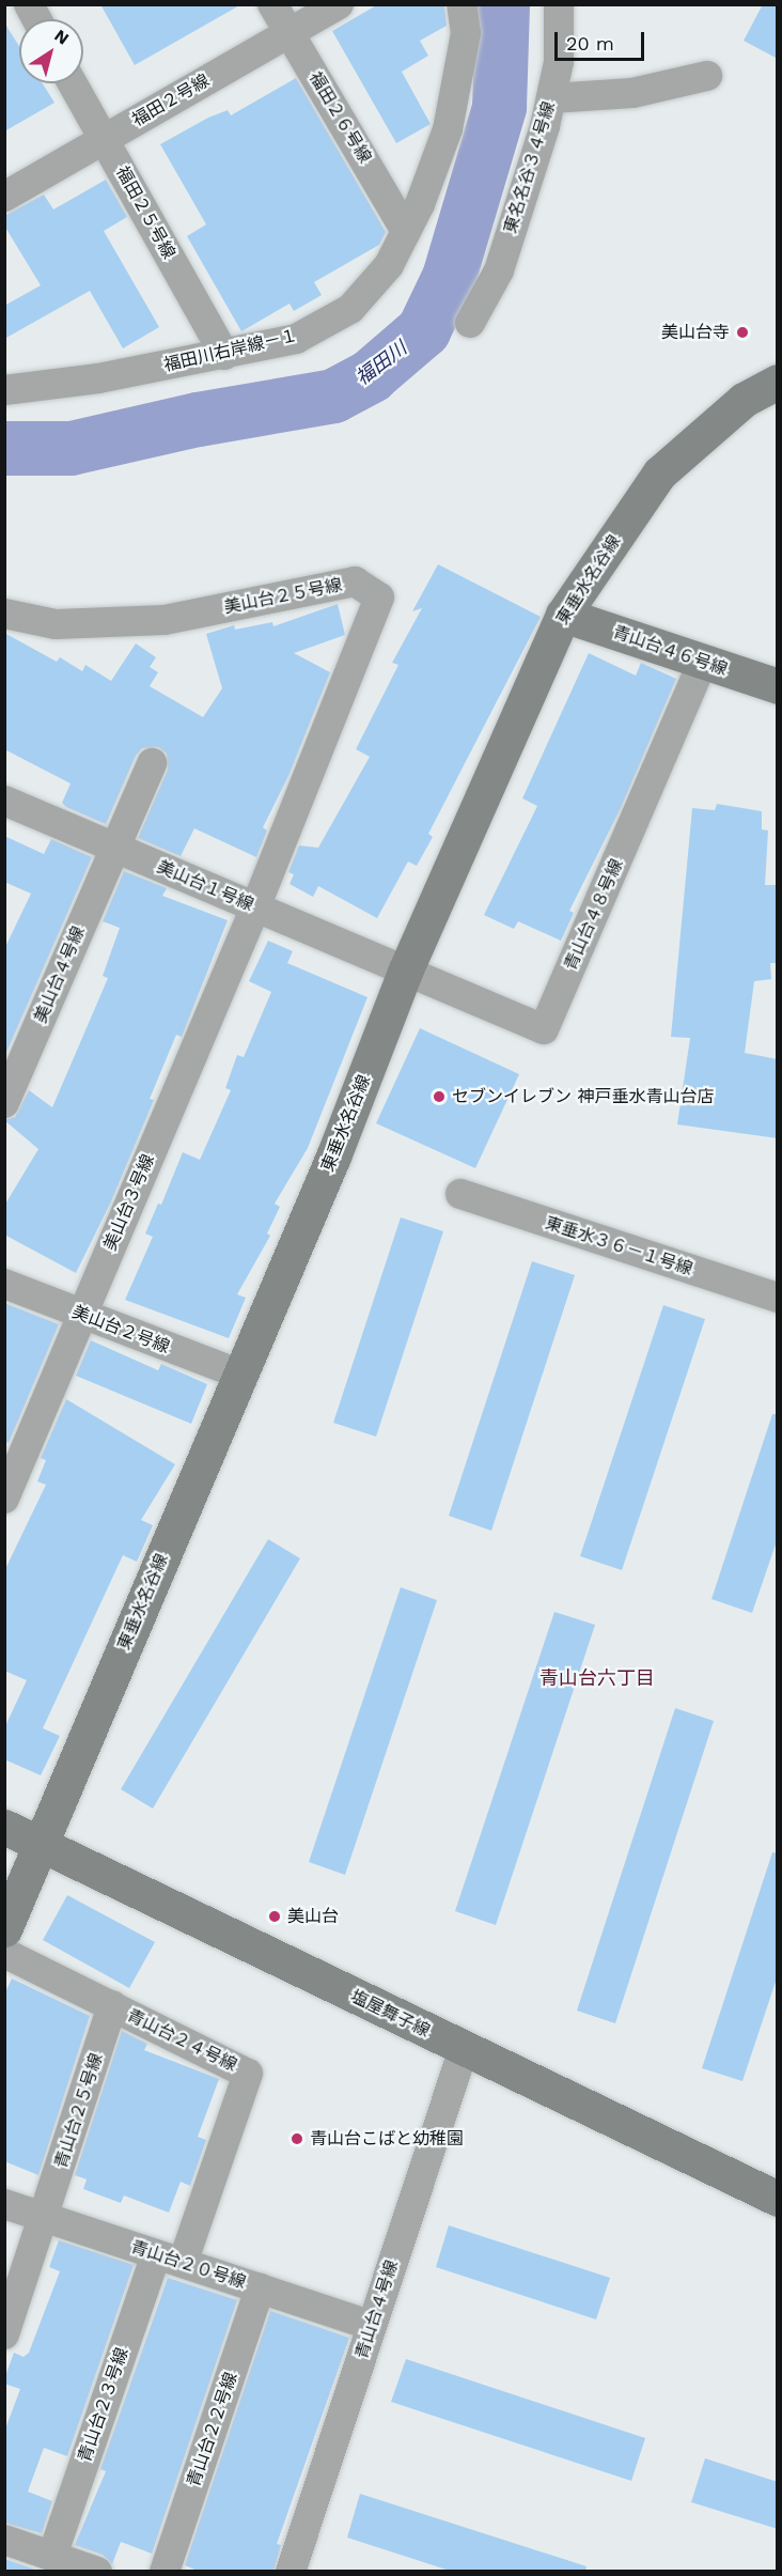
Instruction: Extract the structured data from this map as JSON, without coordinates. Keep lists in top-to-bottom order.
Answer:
{
  "streets": {
    "street": [
      "福田２号線",
      "福田２６号線",
      "東名名谷３４号線",
      "福田２５号線",
      "福田川右岸線－１",
      "東垂水名谷線",
      "美山台２５号線",
      "青山台４６号線",
      "美山台１号線",
      "青山台４８号線",
      "美山台４号線",
      "美山台３号線",
      "東垂水３６－１号線",
      "美山台２号線",
      "塩屋舞子線",
      "青山台２４号線",
      "青山台２５号線",
      "青山台２０号線",
      "青山台４号線",
      "青山台２３号線",
      "青山台２２号線"
    ]
  },
  "crossings": [
    ["福田２号線", "福田２６号線"],
    ["福田２号線", "福田２５号線"],
    ["福田２６号線", "福田川右岸線－１"],
    ["福田２５号線", "福田川右岸線－１"],
    ["東垂水名谷線", "青山台４６号線"],
    ["東垂水名谷線", "美山台１号線"],
    ["東垂水名谷線", "青山台４８号線"],
    ["東垂水名谷線", "美山台２号線"],
    ["東垂水名谷線", "塩屋舞子線"],
    ["美山台２５号線", "美山台１号線"],
    ["美山台２５号線", "美山台３号線"],
    ["青山台４６号線", "青山台４８号線"],
    ["美山台１号線", "青山台４８号線"],
    ["美山台１号線", "美山台４号線"],
    ["美山台１号線", "美山台３号線"],
    ["美山台３号線", "美山台２号線"],
    ["塩屋舞子線", "青山台４号線"],
    ["青山台２４号線", "青山台２５号線"],
    ["青山台２４号線", "青山台２０号線"],
    ["青山台２４号線", "青山台２３号線"],
    ["青山台２５号線", "青山台２０号線"],
    ["青山台２０号線", "青山台４号線"],
    ["青山台２０号線", "青山台２３号線"],
    ["青山台２０号線", "青山台２２号線"]
  ],
  "districts": ["青山台六丁目"],
  "water": ["福田川"],
  "places": [
    "美山台寺",
    "セブンイレブン 神戸垂水青山台店",
    "美山台",
    "青山台こばと幼稚園"
  ],
  "scale_bar": "20 m",
  "north": "top right"
}
